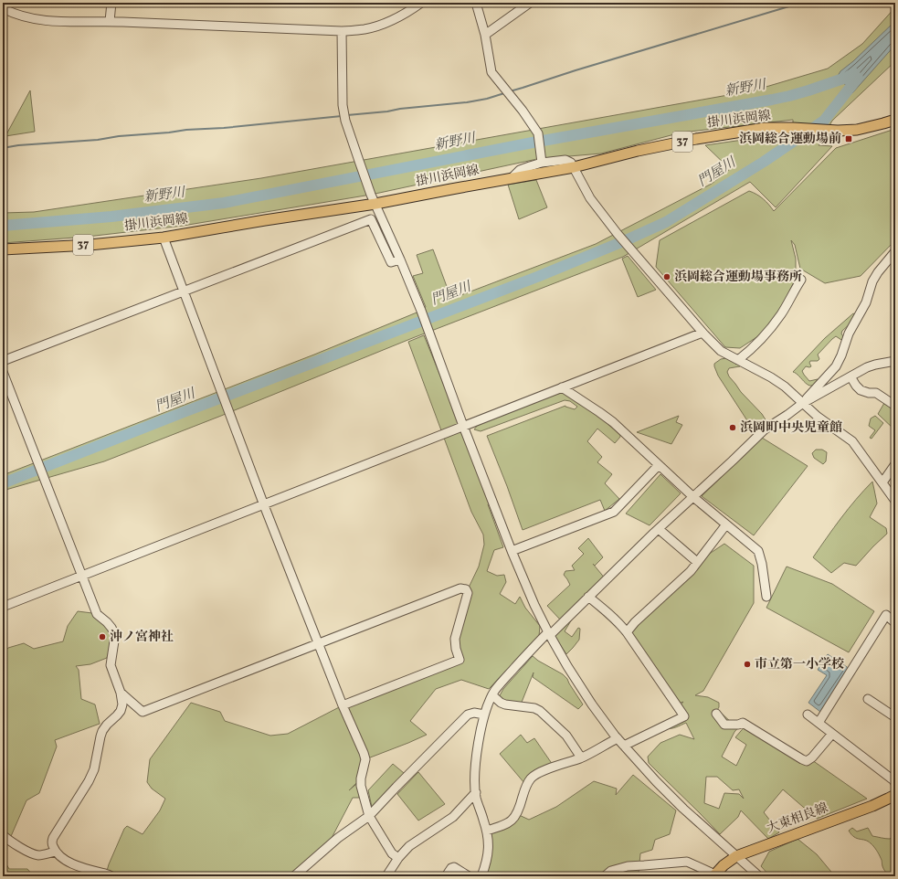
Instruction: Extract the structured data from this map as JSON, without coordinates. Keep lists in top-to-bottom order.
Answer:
{
  "streets": {
    "main road": ["掛川浜岡線", "37", "大東相良線"]
  },
  "water": ["新野川", "門屋川"],
  "places": {
    "transit": ["浜岡総合運動場前"],
    "other": [
      "浜岡総合運動場事務所",
      "浜岡町中央児童館",
      "沖ノ宮神社",
      "市立第一小学校"
    ]
  }
}
